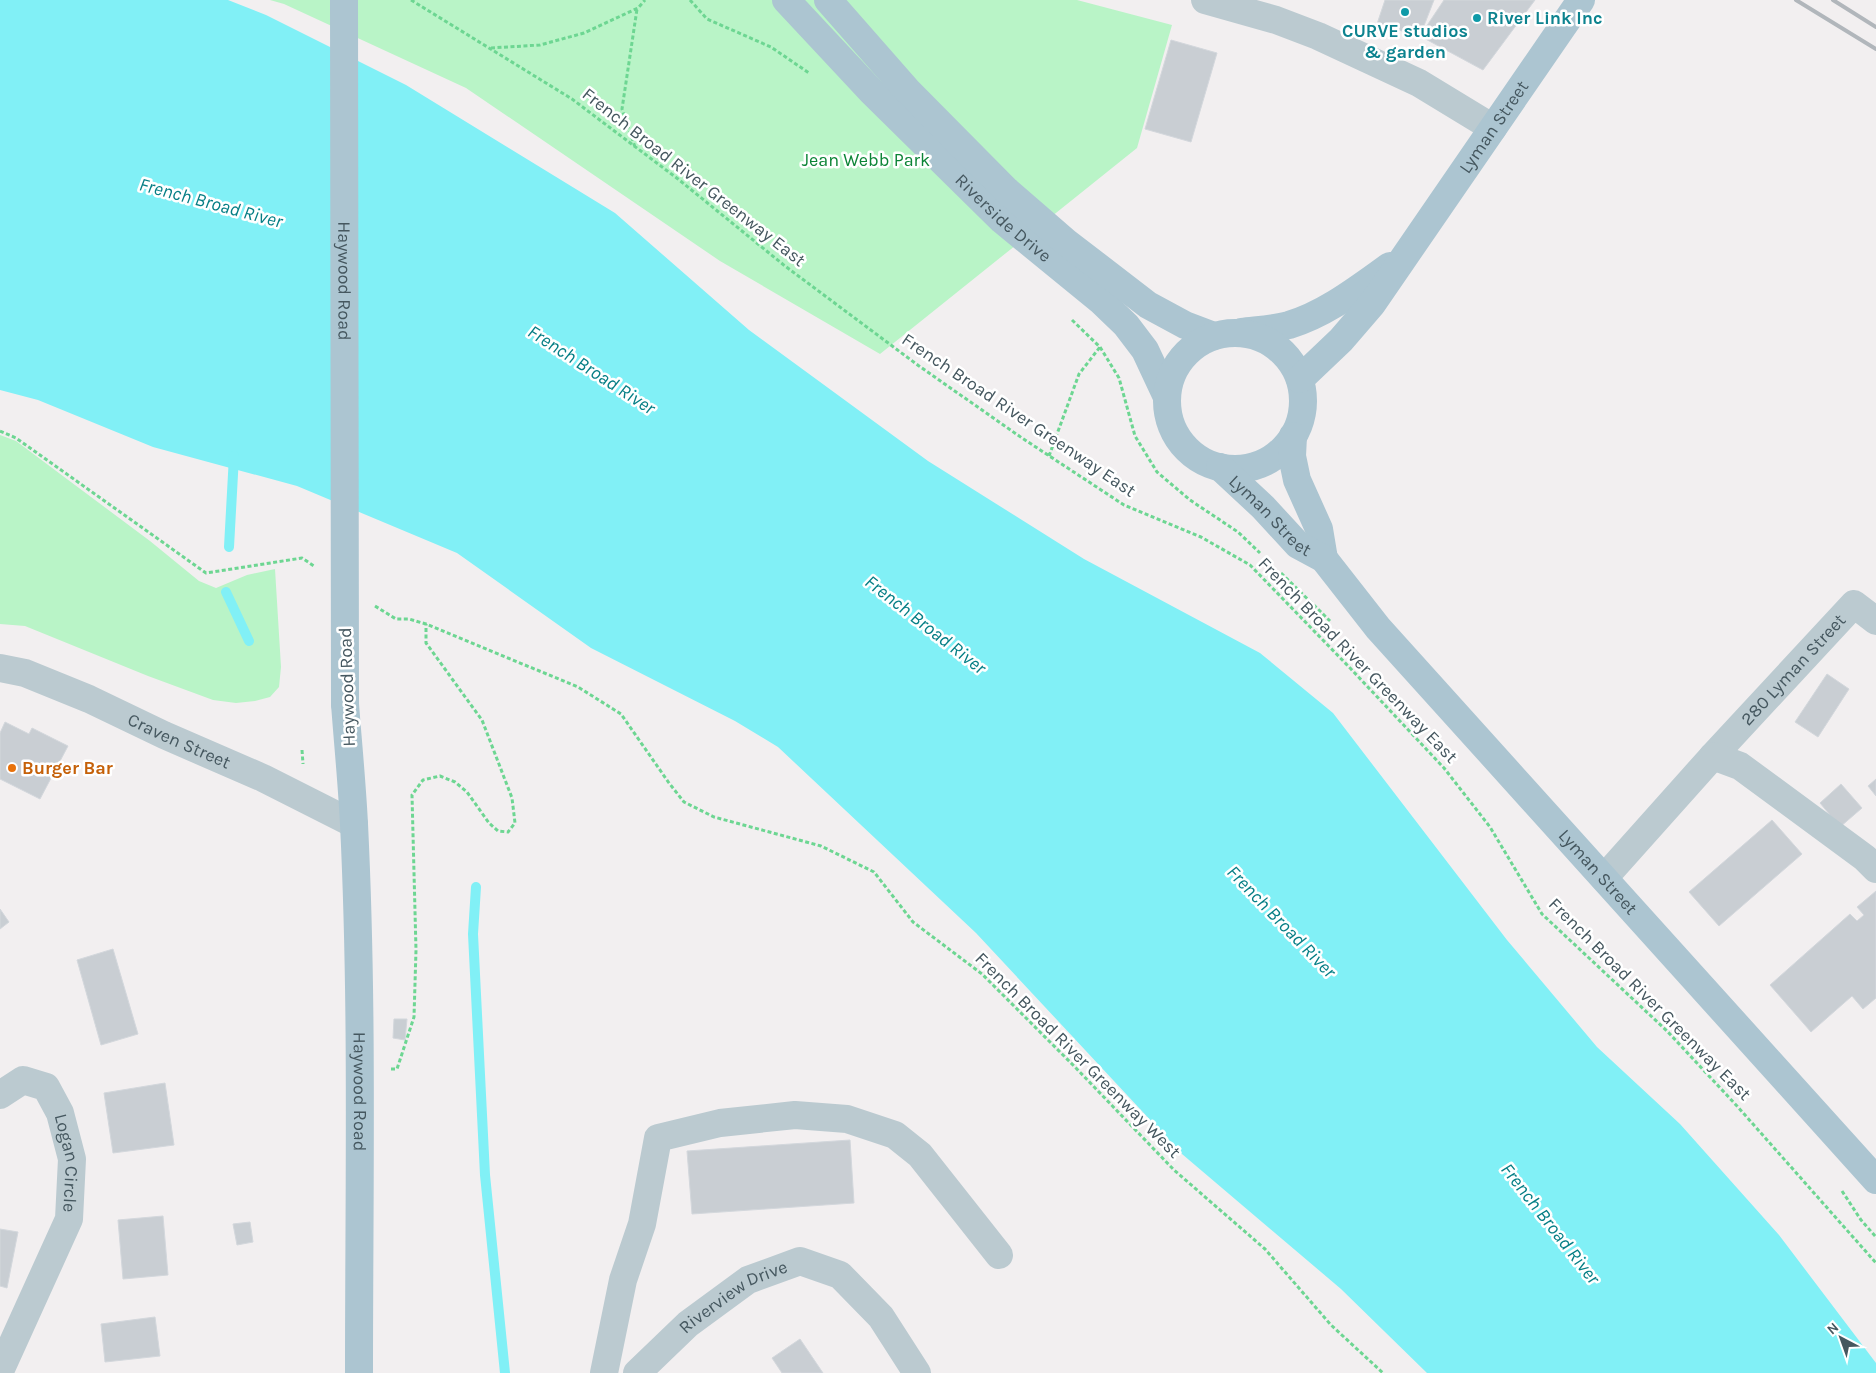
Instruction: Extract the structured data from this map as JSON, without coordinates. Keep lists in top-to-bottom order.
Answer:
{
  "streets": {
    "main road": ["Lyman Street", "Riverside Drive", "Haywood Road"],
    "street": [
      "280 Lyman Street",
      "Craven Street",
      "Logan Circle",
      "Riverview Drive"
    ],
    "path": ["French Broad River Greenway East", "French Broad River Greenway West"]
  },
  "crossings": [
    ["Lyman Street", "Riverside Drive"],
    ["Haywood Road", "Craven Street"]
  ],
  "water": ["French Broad River"],
  "parks": ["Jean Webb Park"],
  "places": ["CURVE studios & garden", "River Link Inc", "Burger Bar"],
  "north": "top left"
}
